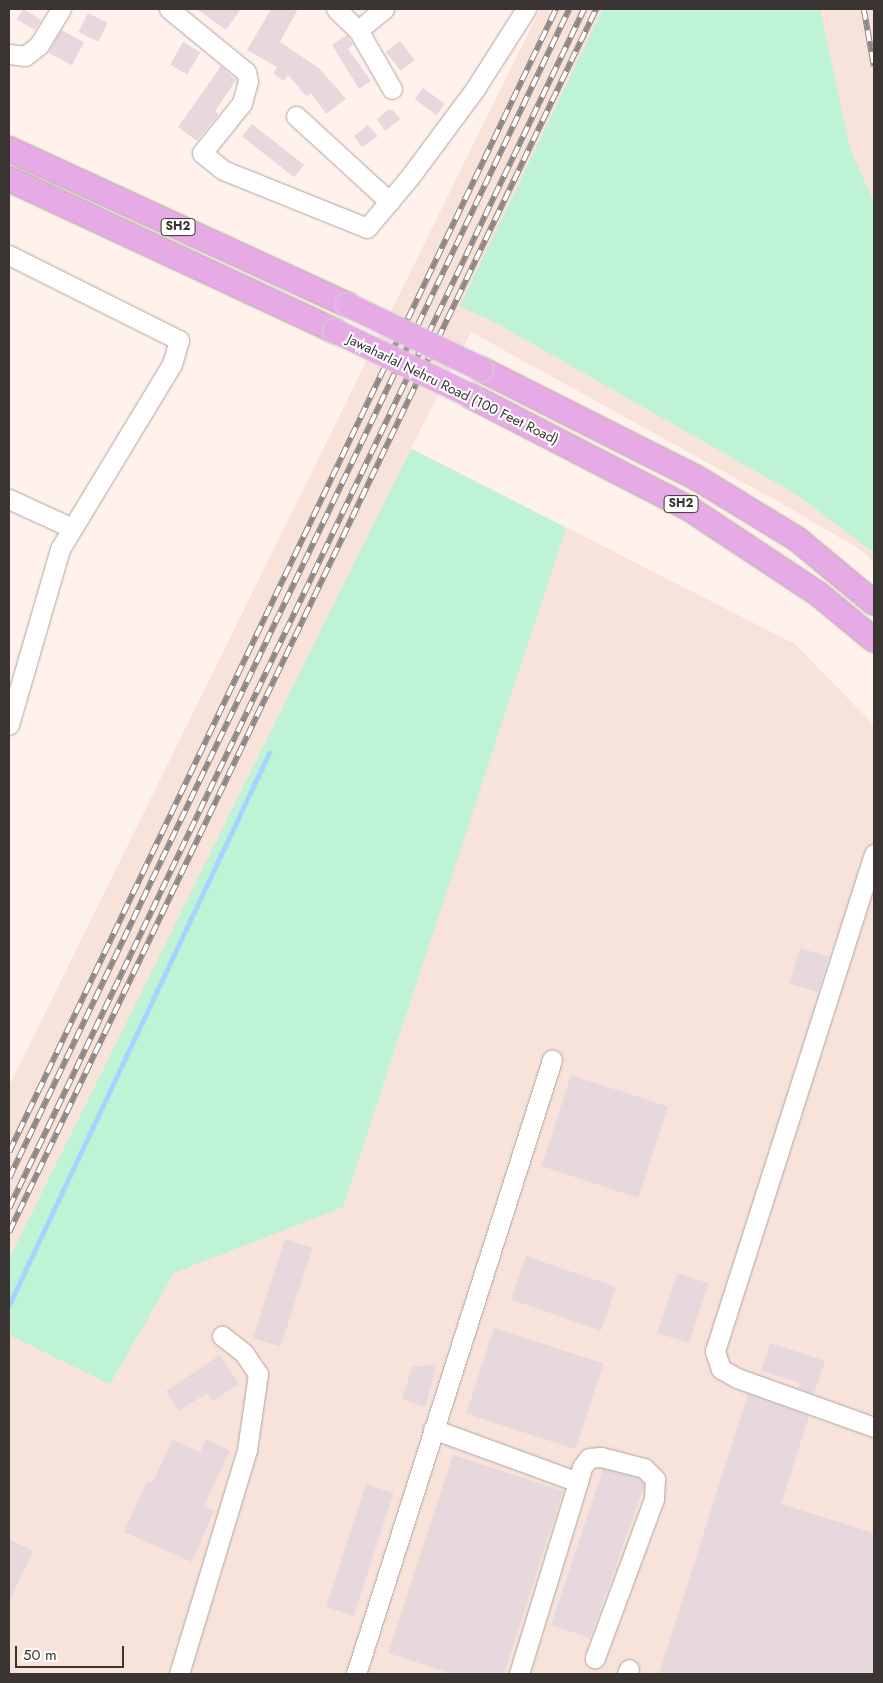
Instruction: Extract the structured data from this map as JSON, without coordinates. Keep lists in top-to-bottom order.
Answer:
{
  "streets": {
    "main road": ["SH2", "Jawaharlal Nehru Road (100 Feet Road)"]
  },
  "scale_bar": "50 m"
}
